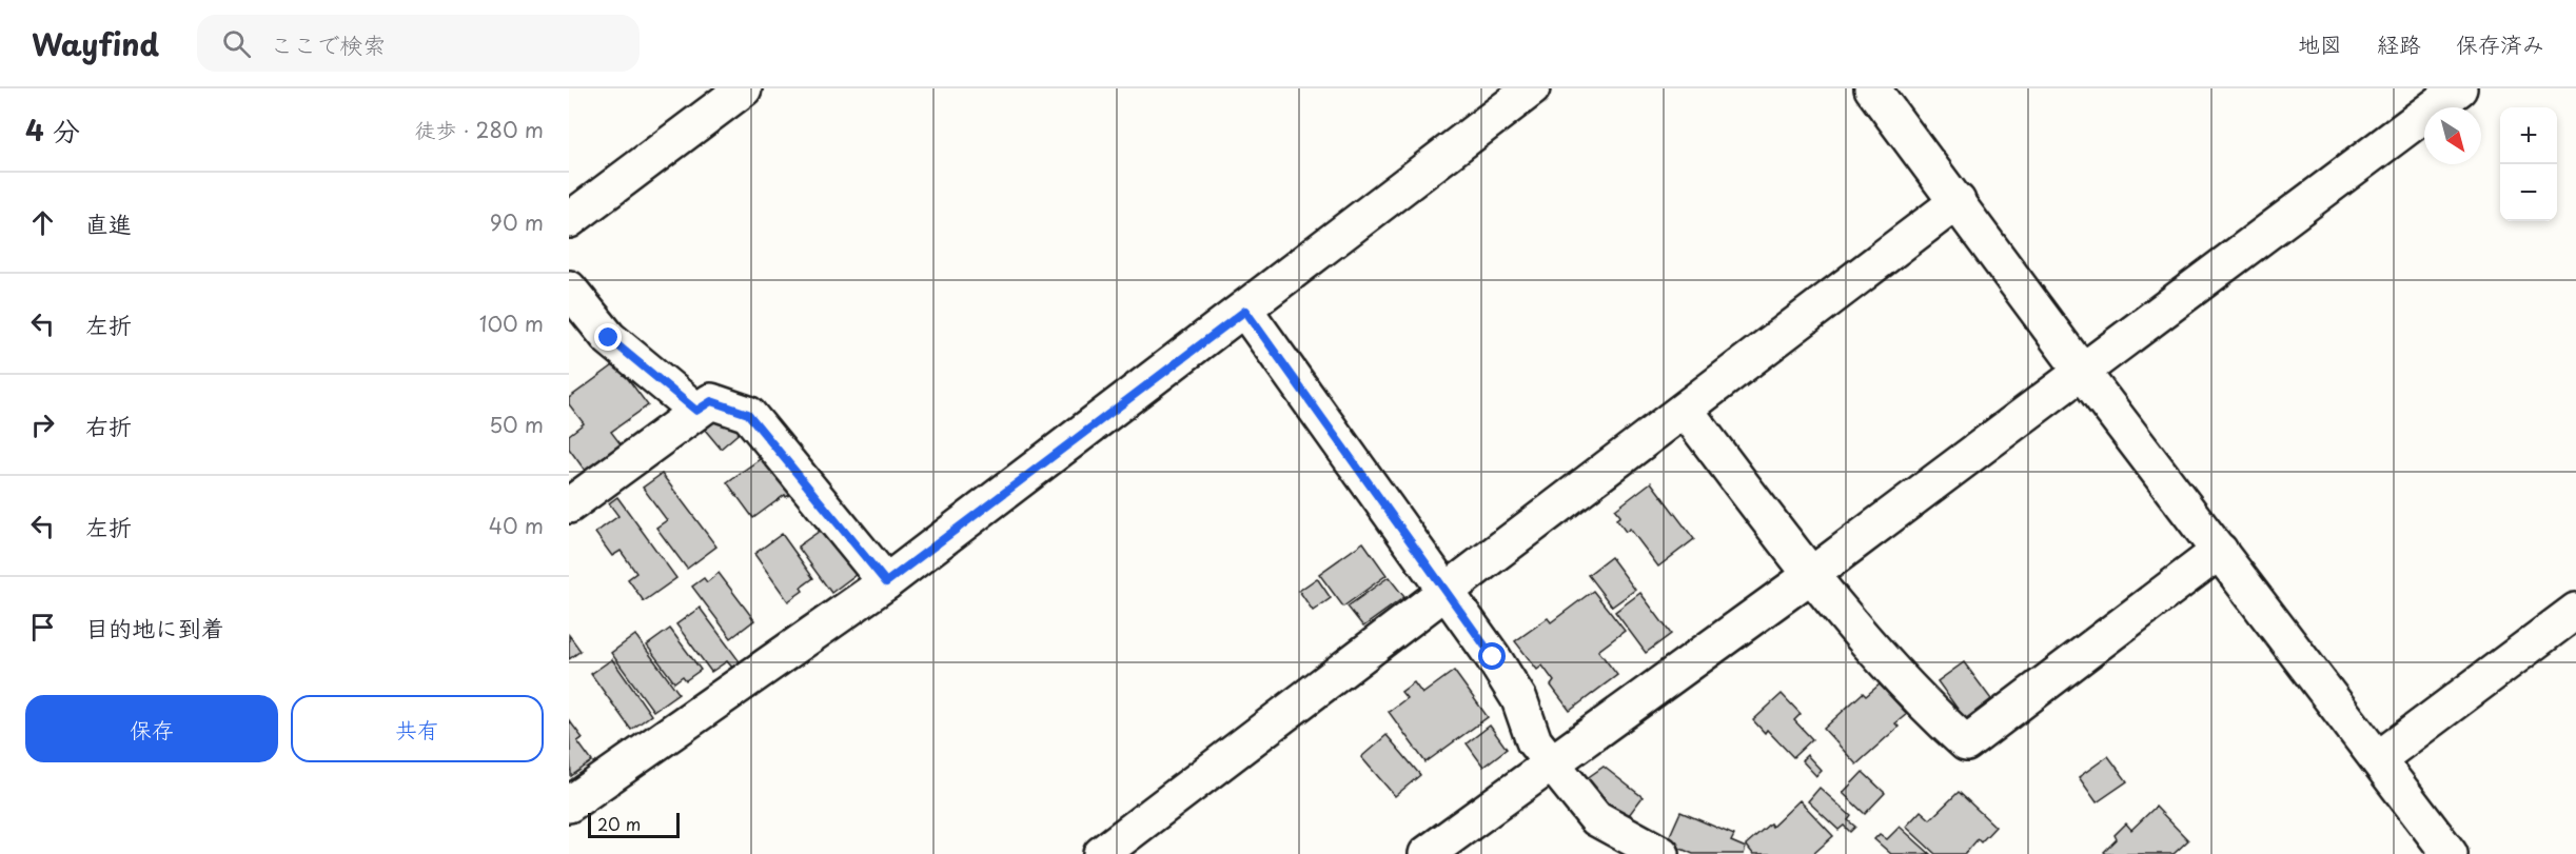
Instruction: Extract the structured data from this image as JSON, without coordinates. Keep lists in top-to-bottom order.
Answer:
{
  "scale_bar": "20 m",
  "north": "bottom right",
  "page": {
    "header": "Wayfind",
    "search": "ここで検索",
    "nav": ["地図", "経路", "保存済み"],
    "heading": ["4 分", "徒歩 · 280 m"],
    "map_buttons": ["+", "−"],
    "list": [
      ["直進", "90 m"],
      ["左折", "100 m"],
      ["右折", "50 m"],
      ["左折", "40 m"],
      "目的地に到着"
    ],
    "buttons": ["保存", "共有"],
    "scale": "20 m"
  }
}
